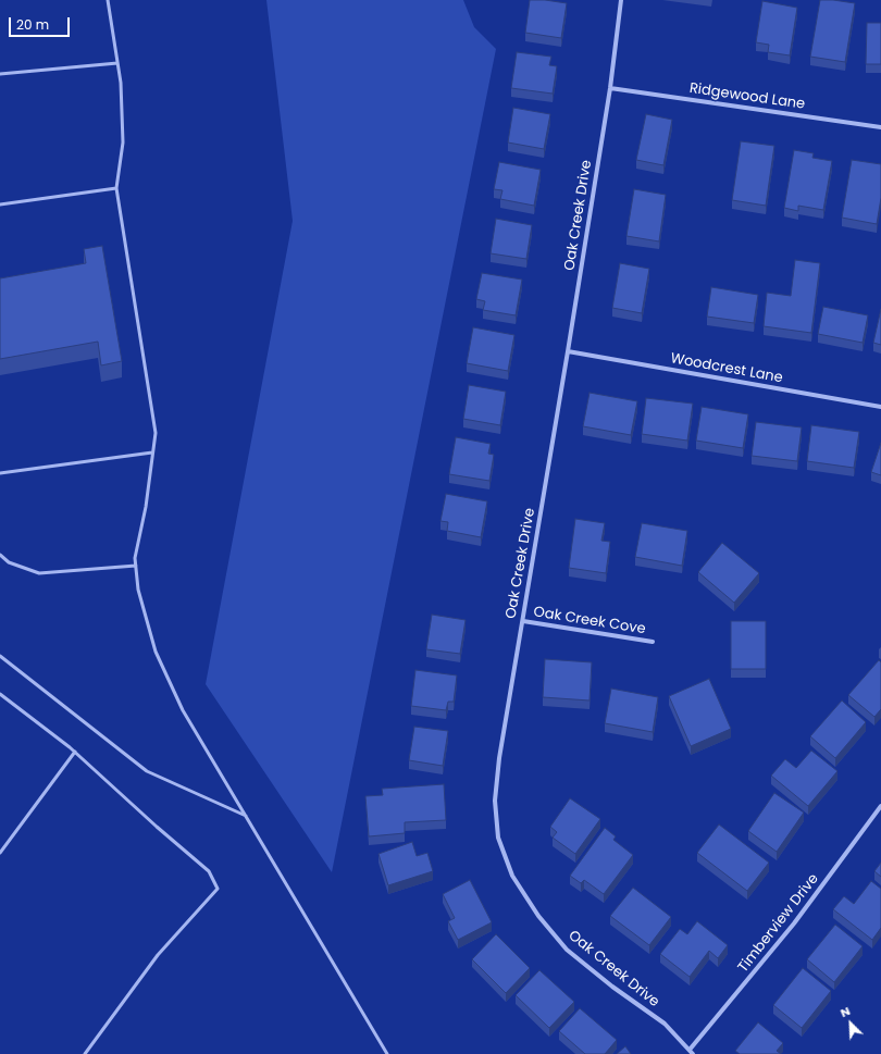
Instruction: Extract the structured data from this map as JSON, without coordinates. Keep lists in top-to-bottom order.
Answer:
{
  "streets": {
    "street": [
      "Ridgewood Lane",
      "Oak Creek Drive",
      "Woodcrest Lane",
      "Oak Creek Cove",
      "Timberview Drive"
    ]
  },
  "crossings": [
    ["Ridgewood Lane", "Oak Creek Drive"],
    ["Oak Creek Drive", "Woodcrest Lane"],
    ["Oak Creek Drive", "Oak Creek Cove"],
    ["Oak Creek Drive", "Timberview Drive"]
  ],
  "scale_bar": "20 m",
  "north": "top left"
}
